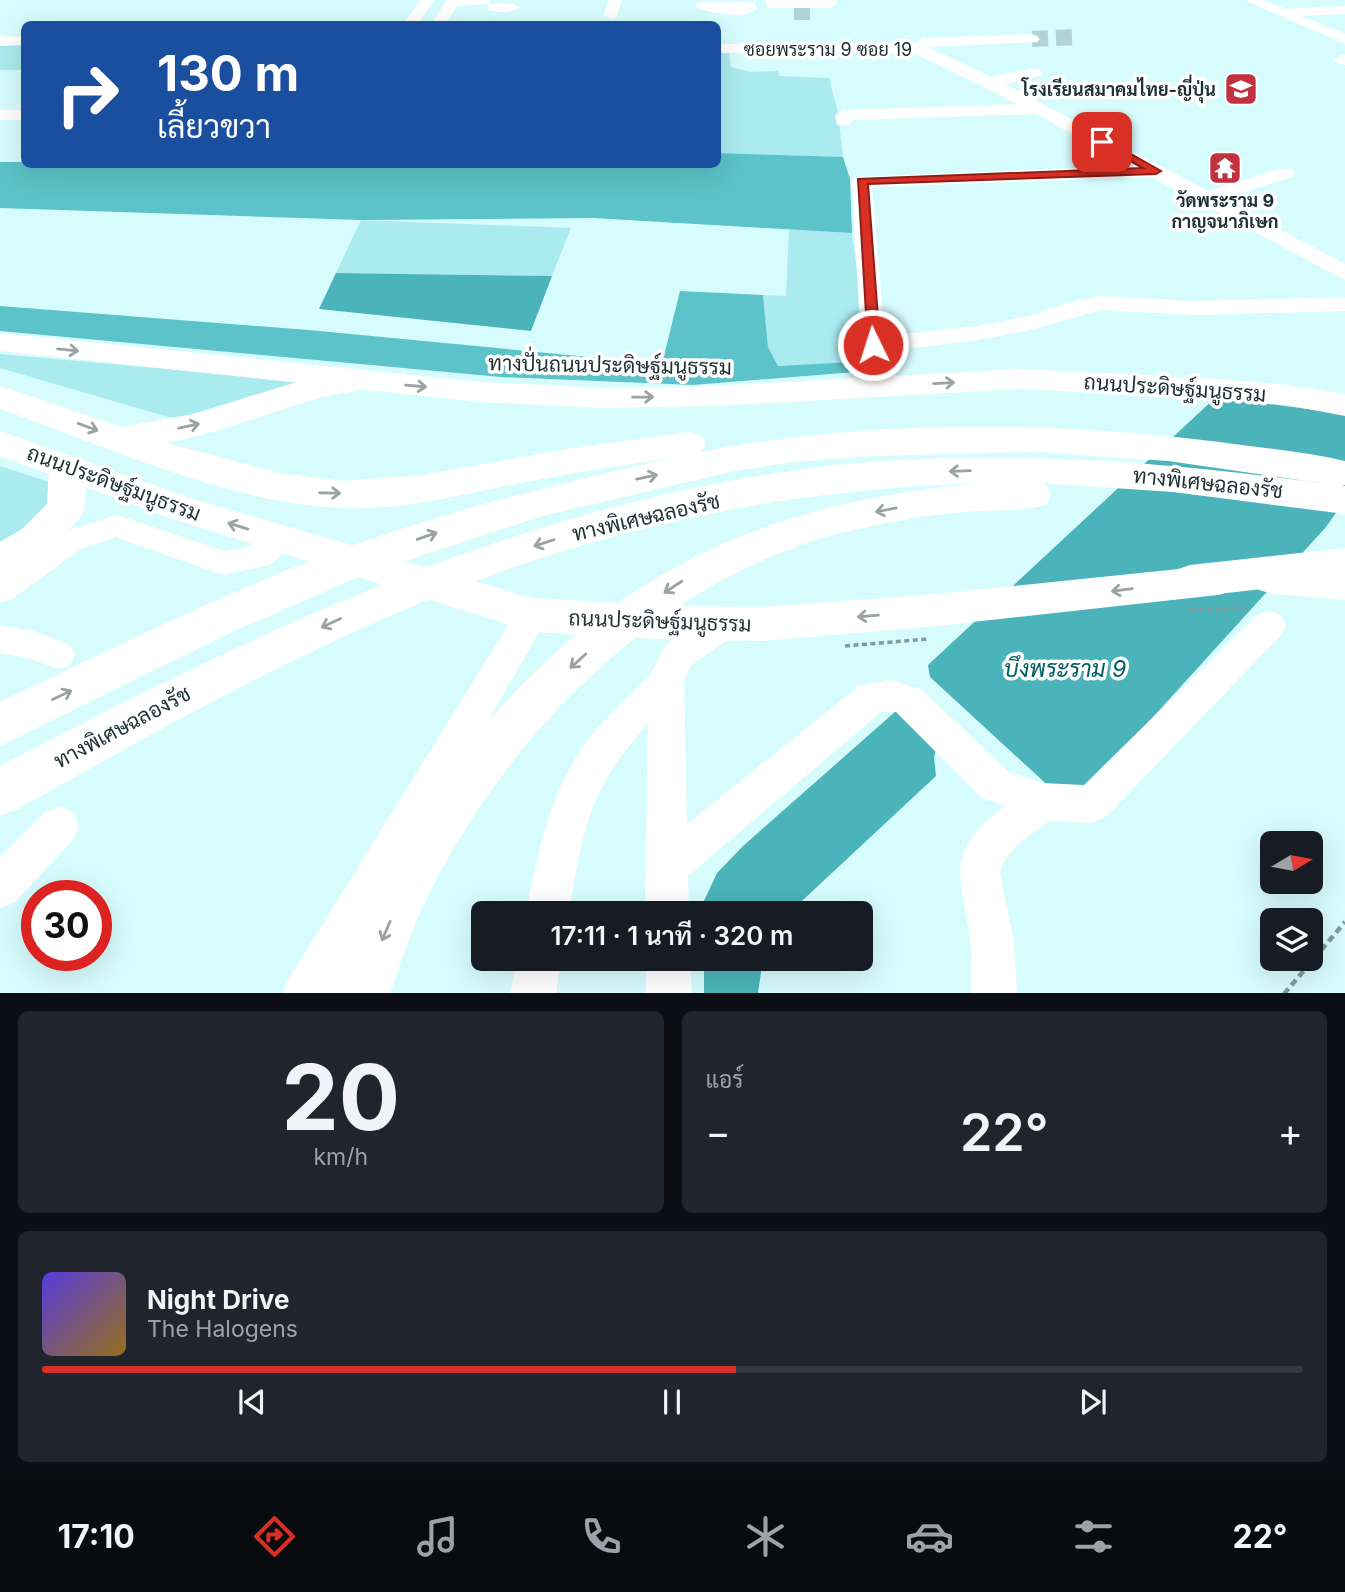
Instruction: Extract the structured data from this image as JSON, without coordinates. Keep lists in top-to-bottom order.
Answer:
{
  "streets": {
    "highway": ["ทางพิเศษฉลองรัช"],
    "main road": ["ถนนประดิษฐ์มนูธรรม"],
    "street": ["ซอยพระราม 9 ซอย 19"]
  },
  "water": ["บึงพระราม 9"],
  "places": {
    "school or university": ["โรงเรียนสมาคมไทย-ญี่ปุ่น"],
    "temple": ["วัดพระราม 9 กาญจนาภิเษก"]
  },
  "north": "right",
  "page": {
    "turn": ["130 m", "เลี้ยวขวา"],
    "limit": "30",
    "trip": "17:11 · 1 นาที · 320 m",
    "tile": [
      ["20", "km/h"],
      "แอร์"
    ],
    "heat": ["−", "22°", "+"],
    "song": ["Night Drive", "The Halogens"],
    "tabs": ["17:10", "22°"]
  }
}
